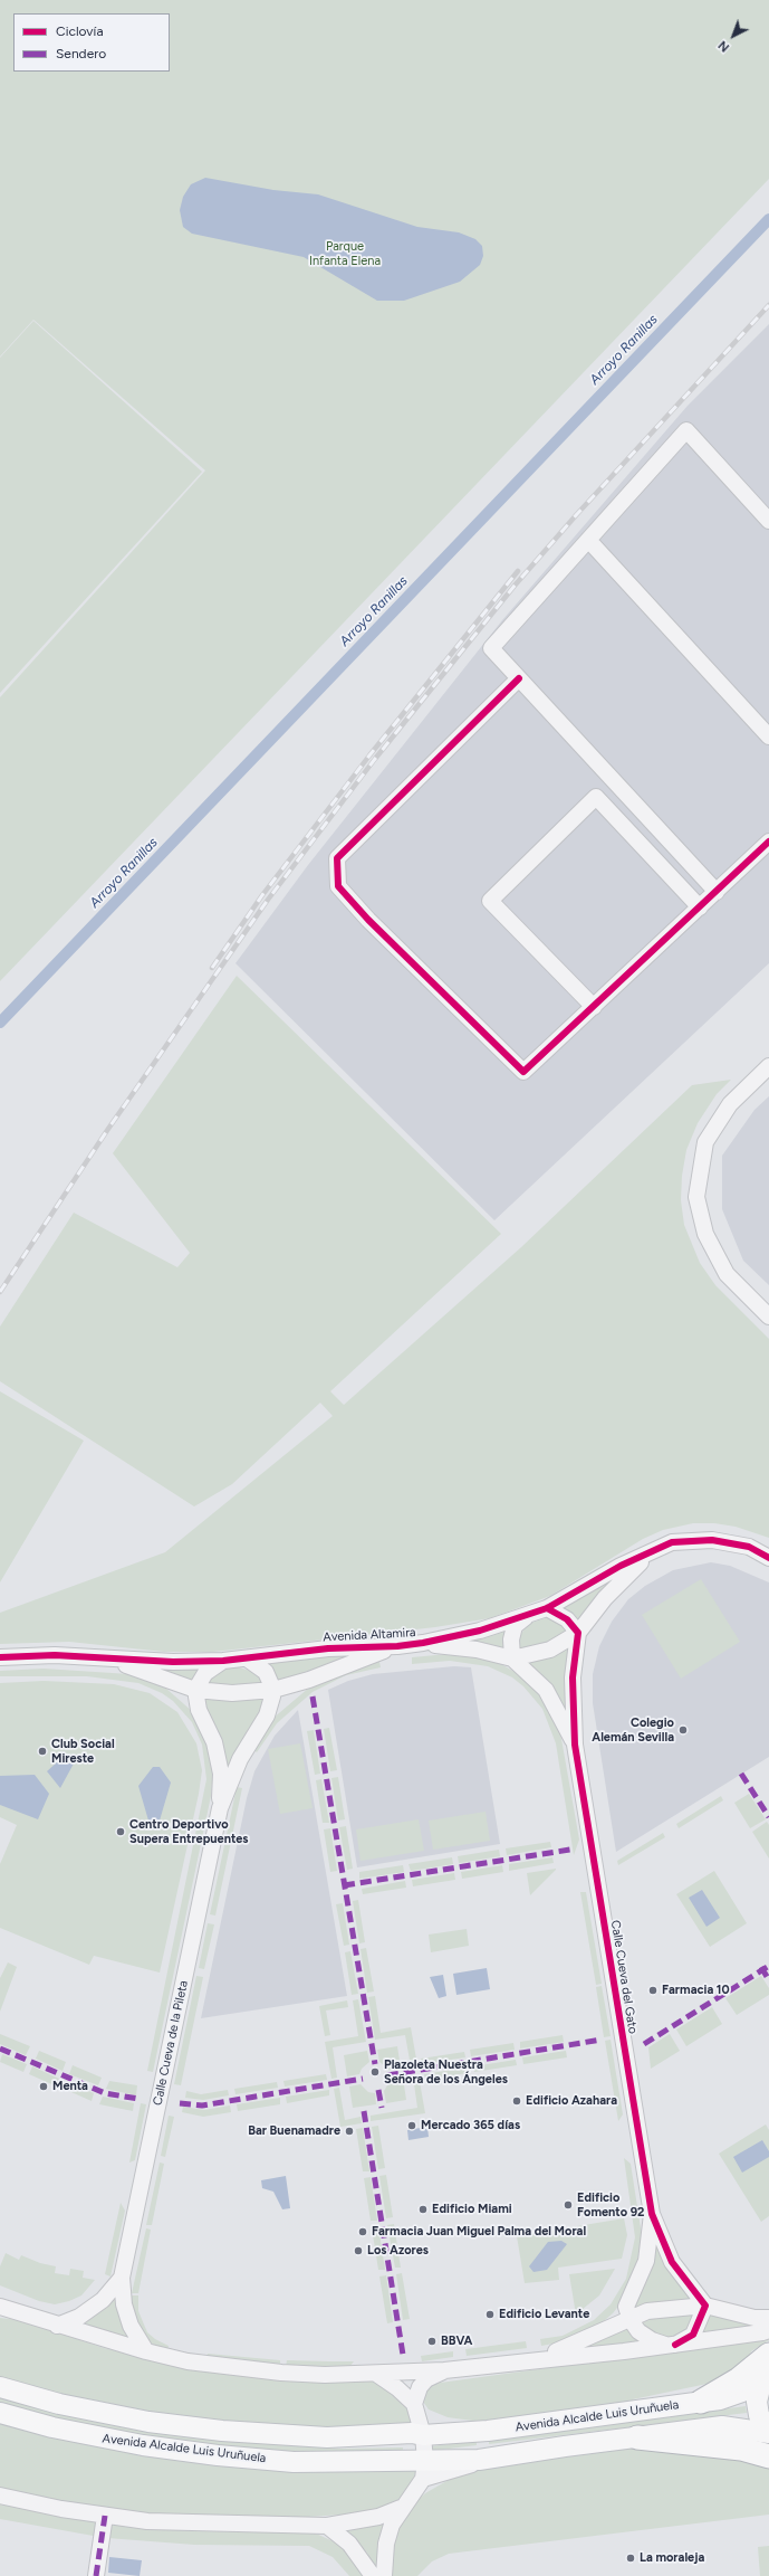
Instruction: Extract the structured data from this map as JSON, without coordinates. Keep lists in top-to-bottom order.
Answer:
{
  "streets": {
    "main road": ["Avenida Alcalde Luis Uruñuela"],
    "street": ["Avenida Altamira", "Calle Cueva del Gato", "Calle Cueva de la Pileta"]
  },
  "water": ["Arroyo Ranillas"],
  "parks": ["Parque Infanta Elena"],
  "places": [
    "Colegio Alemán Sevilla",
    "Club Social Mireste",
    "Centro Deportivo Supera Entrepuentes",
    "Farmacia 10",
    "Plazoleta Nuestra Señora de los Ángeles",
    "Menta",
    "Edificio Azahara",
    "Mercado 365 días",
    "Bar Buenamadre",
    "Edificio Fomento 92",
    "Edificio Miami",
    "Farmacia Juan Miguel Palma del Moral",
    "Los Azores",
    "Edificio Levante",
    "BBVA",
    "La moraleja"
  ],
  "legend": ["Ciclovía", "Sendero"],
  "north": "bottom left"
}
